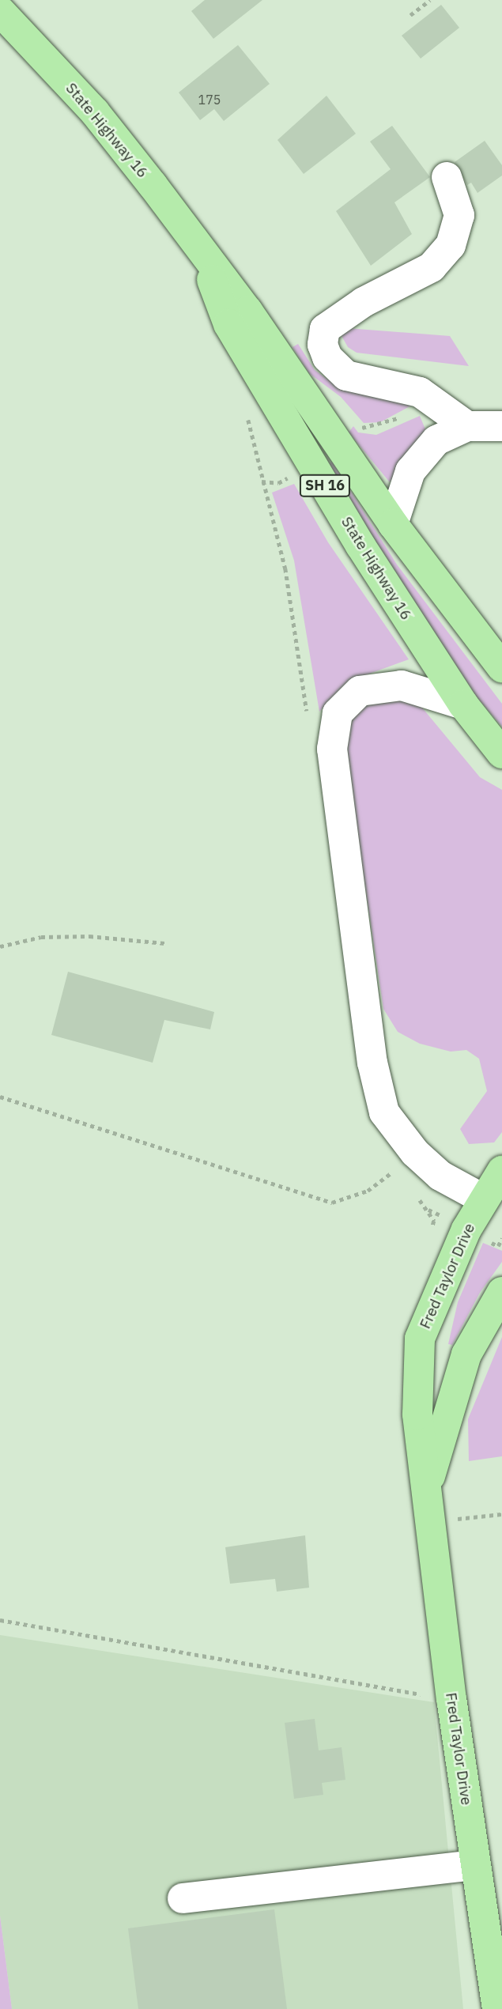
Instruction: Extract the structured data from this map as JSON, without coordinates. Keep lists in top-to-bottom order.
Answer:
{
  "streets": {
    "main road": ["State Highway 16", "SH 16", "Fred Taylor Drive"]
  },
  "house_numbers": ["175"]
}
